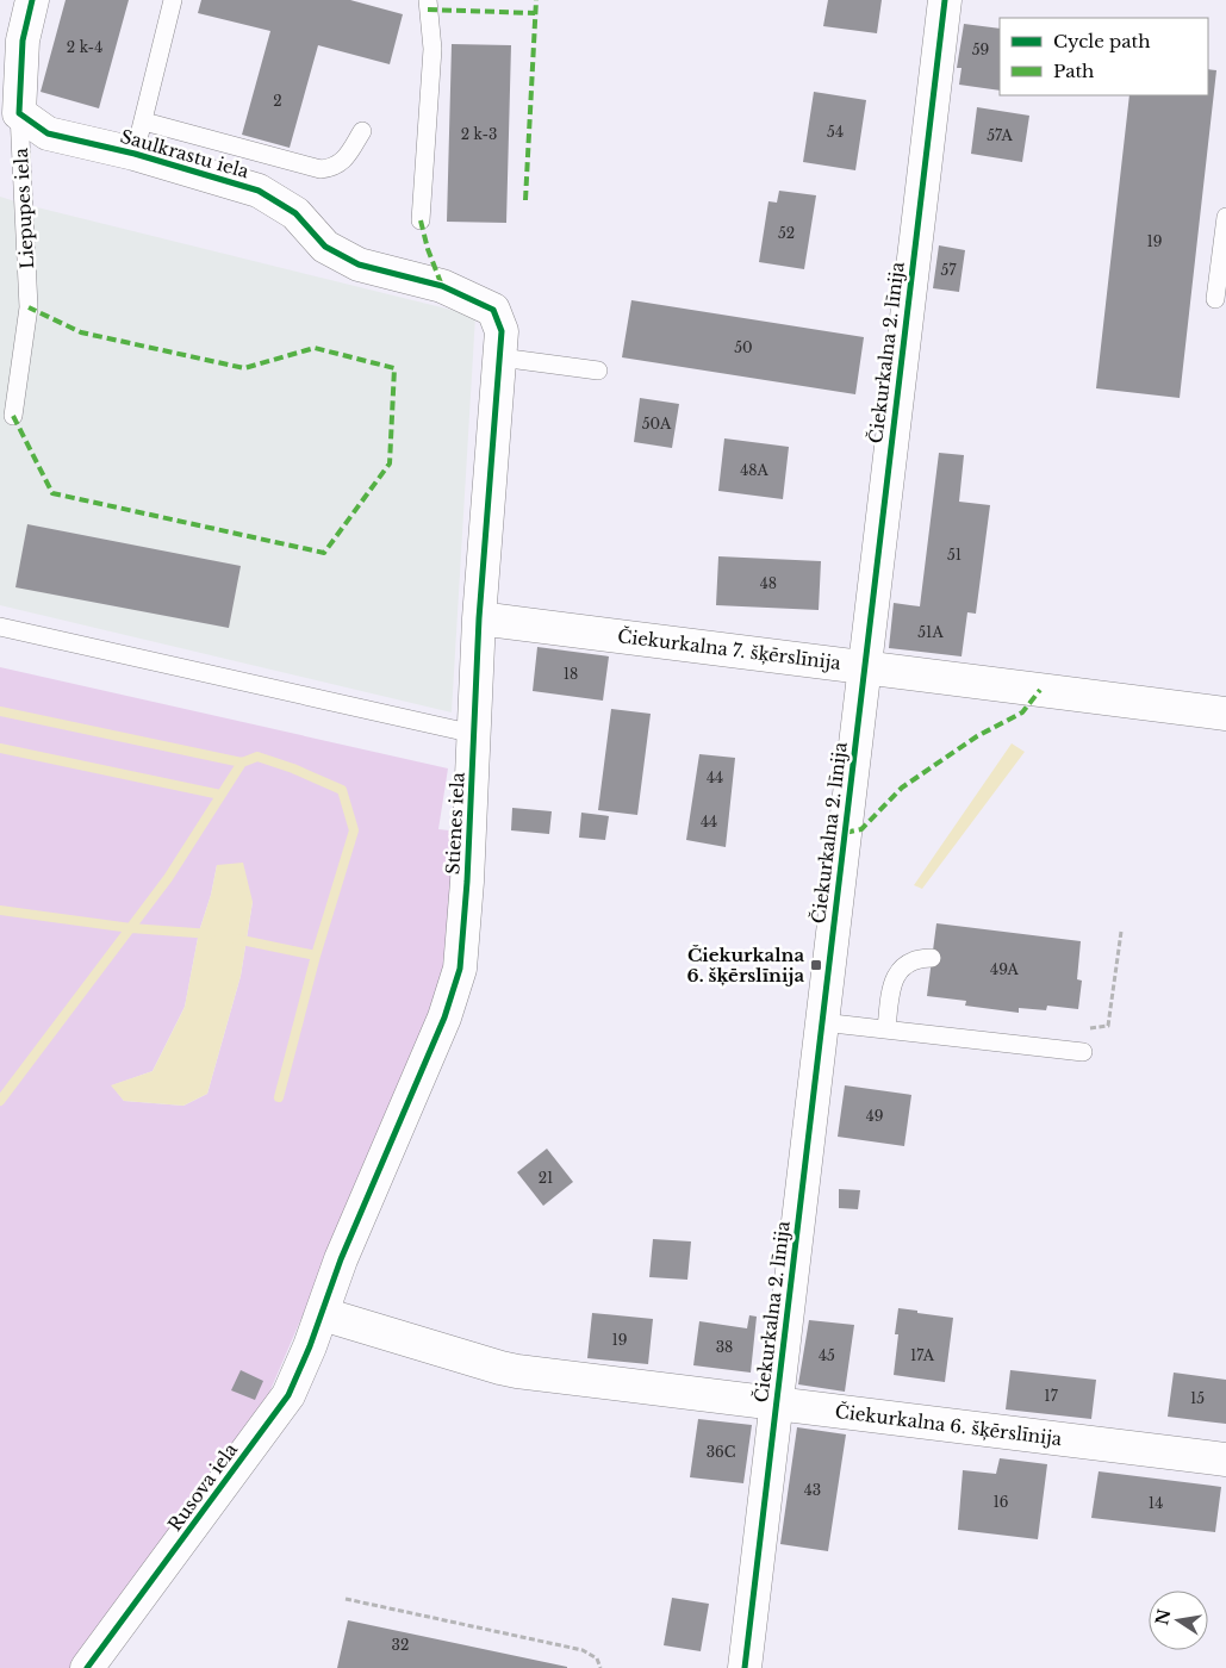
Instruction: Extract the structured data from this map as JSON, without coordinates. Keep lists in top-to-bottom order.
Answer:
{
  "streets": {
    "street": [
      "Saulkrastu iela",
      "Liepupes iela",
      "Čiekurkalna 2. līnija",
      "Čiekurkalna 7. šķērslīnija",
      "Stienes iela",
      "Čiekurkalna 6. šķērslīnija",
      "Rusova iela"
    ]
  },
  "crossings": [
    ["Saulkrastu iela", "Liepupes iela"],
    ["Saulkrastu iela", "Stienes iela"],
    ["Čiekurkalna 2. līnija", "Čiekurkalna 7. šķērslīnija"],
    ["Čiekurkalna 2. līnija", "Čiekurkalna 6. šķērslīnija"],
    ["Čiekurkalna 7. šķērslīnija", "Stienes iela"],
    ["Stienes iela", "Čiekurkalna 6. šķērslīnija"],
    ["Stienes iela", "Rusova iela"],
    ["Čiekurkalna 6. šķērslīnija", "Rusova iela"]
  ],
  "places": {
    "transit": ["Čiekurkalna 6. šķērslīnija"]
  },
  "house_numbers": [
    "2 k-4",
    "59",
    "2",
    "54",
    "2 k-3",
    "57A",
    "52",
    "19",
    "57",
    "50",
    "50A",
    "48A",
    "51",
    "48",
    "51A",
    "18",
    "44",
    "44",
    "49A",
    "49",
    "21",
    "19",
    "38",
    "45",
    "17A",
    "17",
    "15",
    "36C",
    "43",
    "16",
    "14",
    "32"
  ],
  "legend": ["Cycle path", "Path"],
  "north": "left"
}
